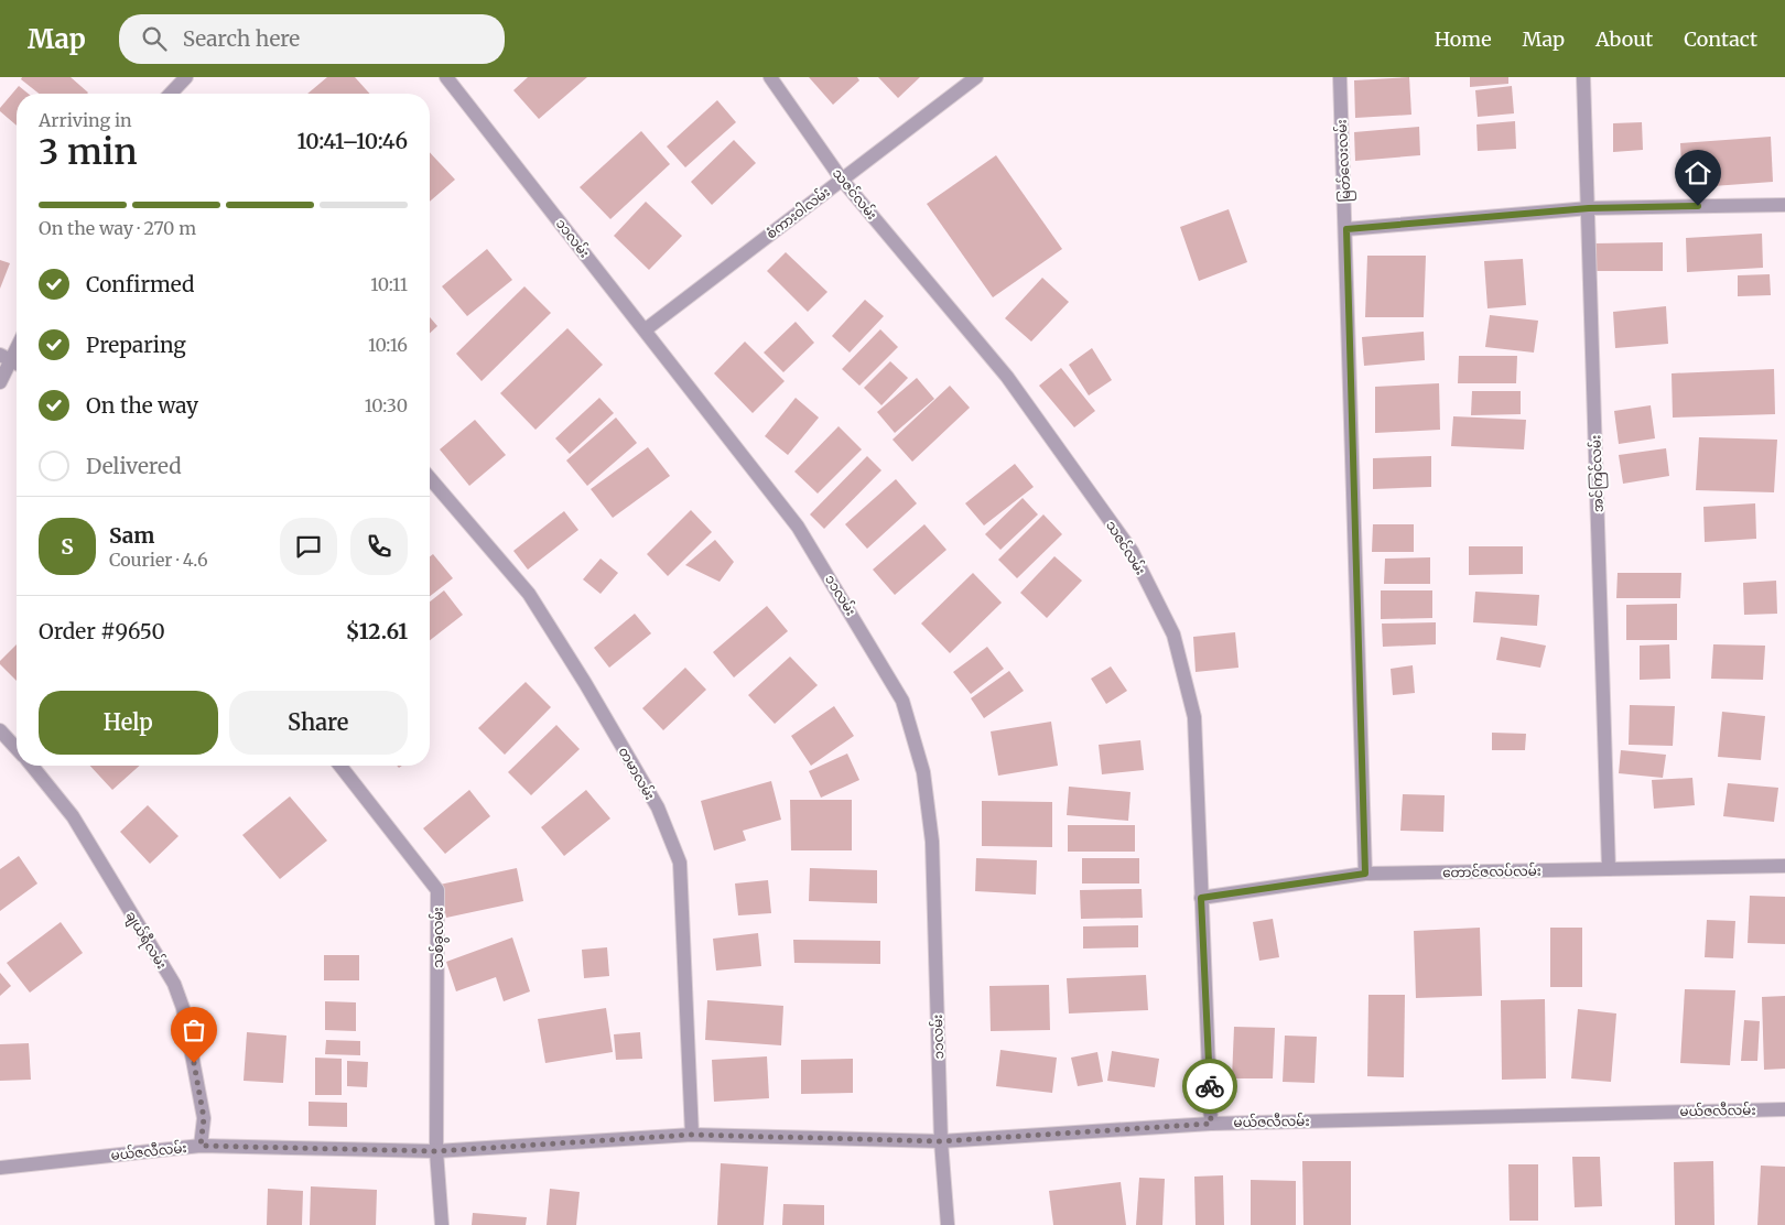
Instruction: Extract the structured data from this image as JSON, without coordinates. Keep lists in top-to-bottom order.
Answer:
{
  "streets": {
    "street": [
      "မြတ်လေးလမ်း",
      "သဇင်လမ်း",
      "စံကားဝါလမ်း",
      "၁၁လမ်း",
      "အင်ကြင်လမ်း",
      "တမာလမ်း",
      "တောင်ဇလပ်လမ်း",
      "သစ်ခွလမ်း",
      "ချယ်ရီလမ်း",
      "မယ်ဇလီလမ်း"
    ]
  },
  "crossings": [
    ["မြတ်လေးလမ်း", "တောင်ဇလပ်လမ်း"],
    ["သဇင်လမ်း", "စံကားဝါလမ်း"],
    ["သဇင်လမ်း", "တောင်ဇလပ်လမ်း"],
    ["သဇင်လမ်း", "မယ်ဇလီလမ်း"],
    ["စံကားဝါလမ်း", "၁၁လမ်း"],
    ["၁၁လမ်း", "မယ်ဇလီလမ်း"],
    ["အင်ကြင်လမ်း", "တောင်ဇလပ်လမ်း"],
    ["တမာလမ်း", "မယ်ဇလီလမ်း"],
    ["သစ်ခွလမ်း", "မယ်ဇလီလမ်း"],
    ["ချယ်ရီလမ်း", "မယ်ဇလီလမ်း"]
  ],
  "page": {
    "header": "Map",
    "search": "Search here",
    "nav": [
      "Home",
      "Map",
      "About",
      "Contact"
    ],
    "heading": ["3 min", "Arriving in", "10:41–10:46"],
    "panel": [
      "Sam",
      "Courier · 4.6",
      "Order #9650",
      "$12.61"
    ],
    "bar": "On the way · 270 m",
    "list": [
      ["Confirmed", "10:11"],
      ["Preparing", "10:16"],
      ["On the way", "10:30"],
      "Delivered"
    ],
    "round": "S",
    "buttons": ["Help", "Share"]
  }
}
